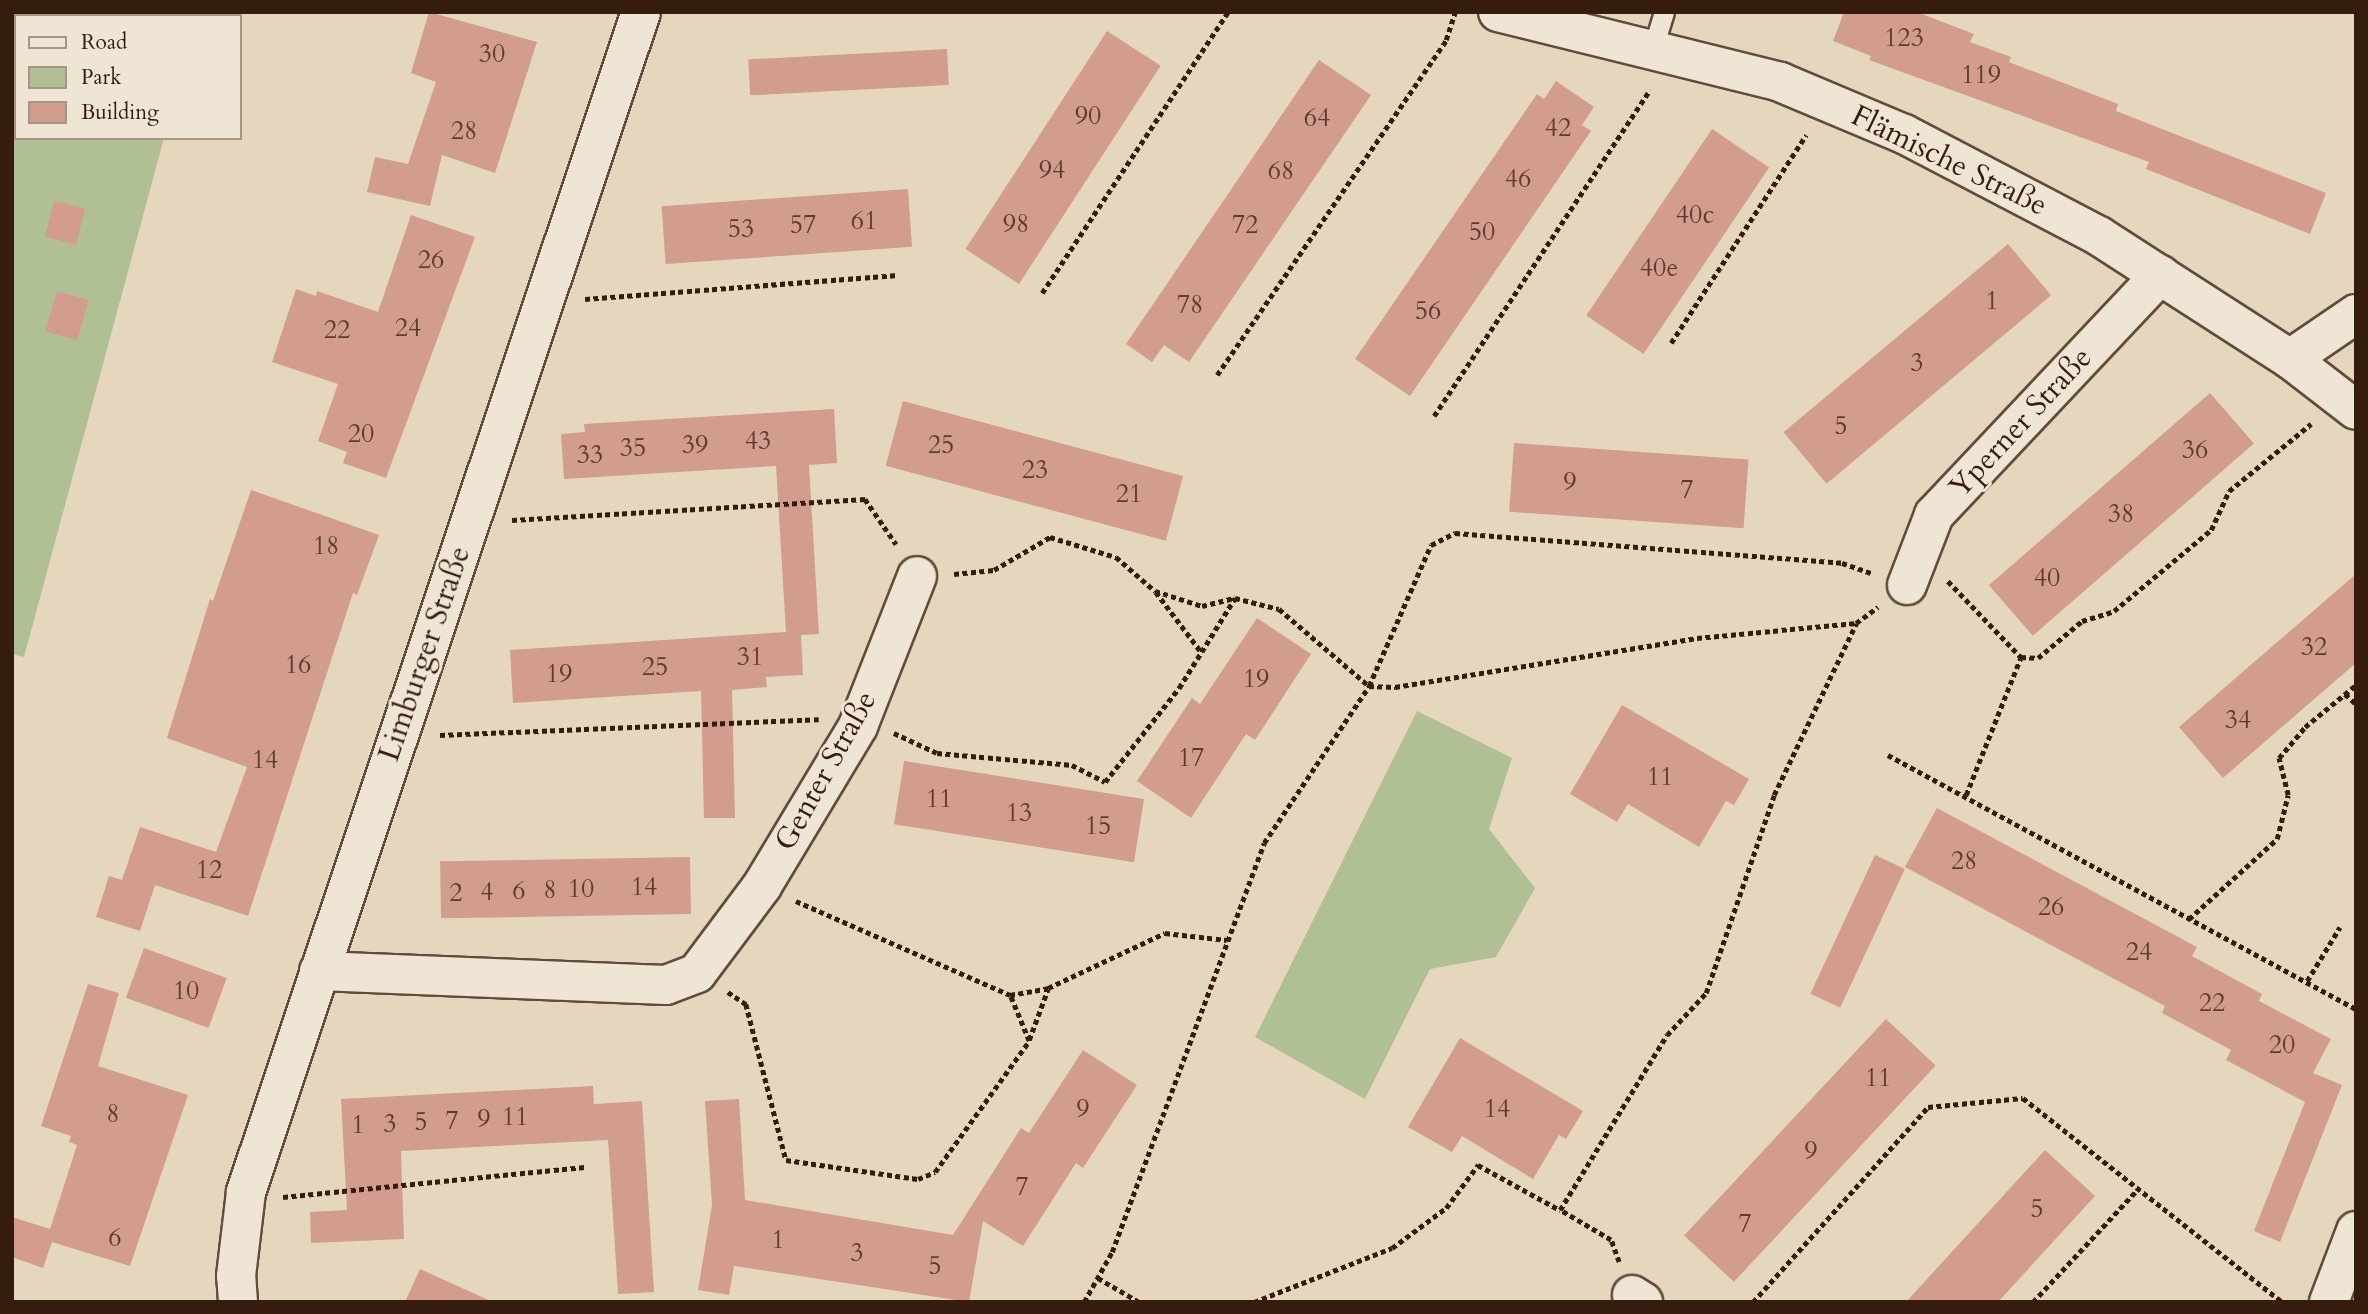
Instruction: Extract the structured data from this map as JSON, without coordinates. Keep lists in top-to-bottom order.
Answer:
{
  "streets": {
    "street": [
      "Flämische Straße",
      "Yperner Straße",
      "Limburger Straße",
      "Genter Straße"
    ]
  },
  "crossings": [
    ["Flämische Straße", "Yperner Straße"]
  ],
  "house_numbers": [
    "123",
    "30",
    "119",
    "90",
    "64",
    "42",
    "28",
    "94",
    "68",
    "46",
    "40c",
    "61",
    "98",
    "57",
    "72",
    "53",
    "50",
    "26",
    "40e",
    "1",
    "78",
    "56",
    "24",
    "22",
    "3",
    "5",
    "20",
    "43",
    "39",
    "25",
    "35",
    "36",
    "33",
    "23",
    "9",
    "7",
    "21",
    "38",
    "18",
    "40",
    "32",
    "31",
    "16",
    "25",
    "19",
    "19",
    "34",
    "17",
    "14",
    "11",
    "11",
    "13",
    "15",
    "28",
    "12",
    "14",
    "10",
    "8",
    "6",
    "4",
    "2",
    "26",
    "24",
    "10",
    "22",
    "20",
    "11",
    "9",
    "14",
    "8",
    "11",
    "9",
    "7",
    "5",
    "3",
    "1",
    "9",
    "7",
    "5",
    "7",
    "6",
    "1",
    "3",
    "5"
  ],
  "legend": ["Road", "Park", "Building"]
}
